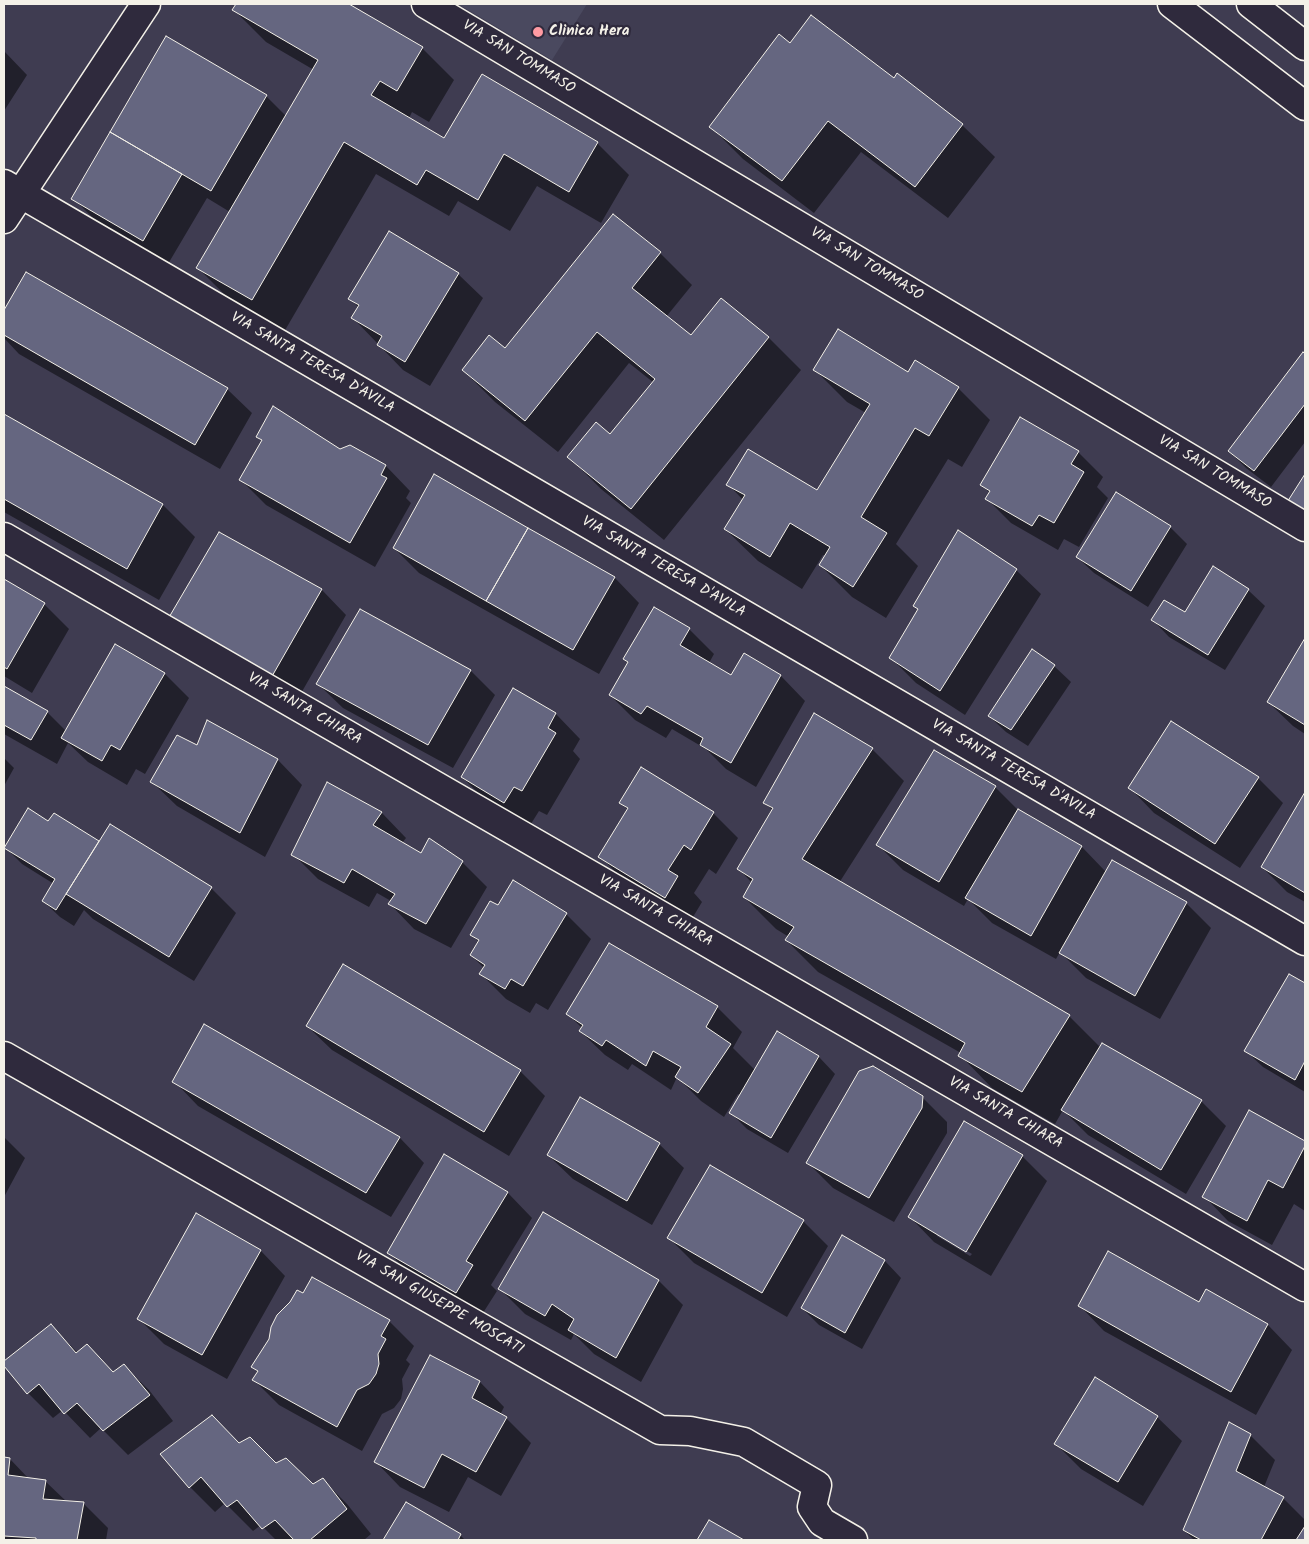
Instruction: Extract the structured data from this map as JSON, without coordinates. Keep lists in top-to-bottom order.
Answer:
{
  "streets": {
    "main road": [
      "VIA SAN TOMMASO",
      "VIA SANTA TERESA D'AVILA",
      "VIA SANTA CHIARA",
      "VIA SAN GIUSEPPE MOSCATI"
    ]
  },
  "places": ["Clinica Hera"]
}
